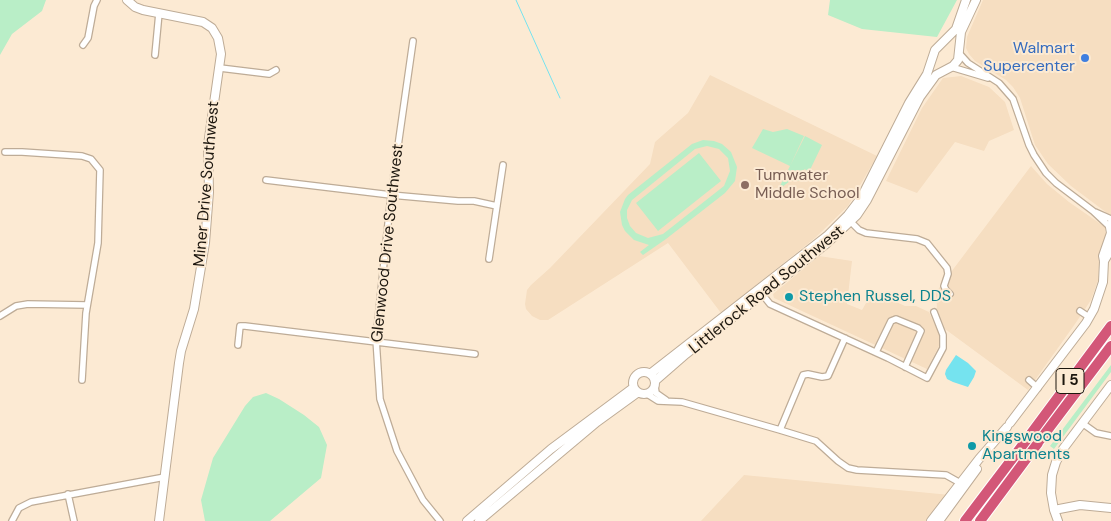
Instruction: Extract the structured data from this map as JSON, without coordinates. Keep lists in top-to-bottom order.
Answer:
{
  "streets": {
    "highway": ["I 5"],
    "main road": ["Miner Drive Southwest", "Littlerock Road Southwest"],
    "street": ["Glenwood Drive Southwest"]
  },
  "places": [
    "Walmart Supercenter",
    "Tumwater Middle School",
    "Stephen Russel, DDS",
    "Kingswood Apartments"
  ]
}
